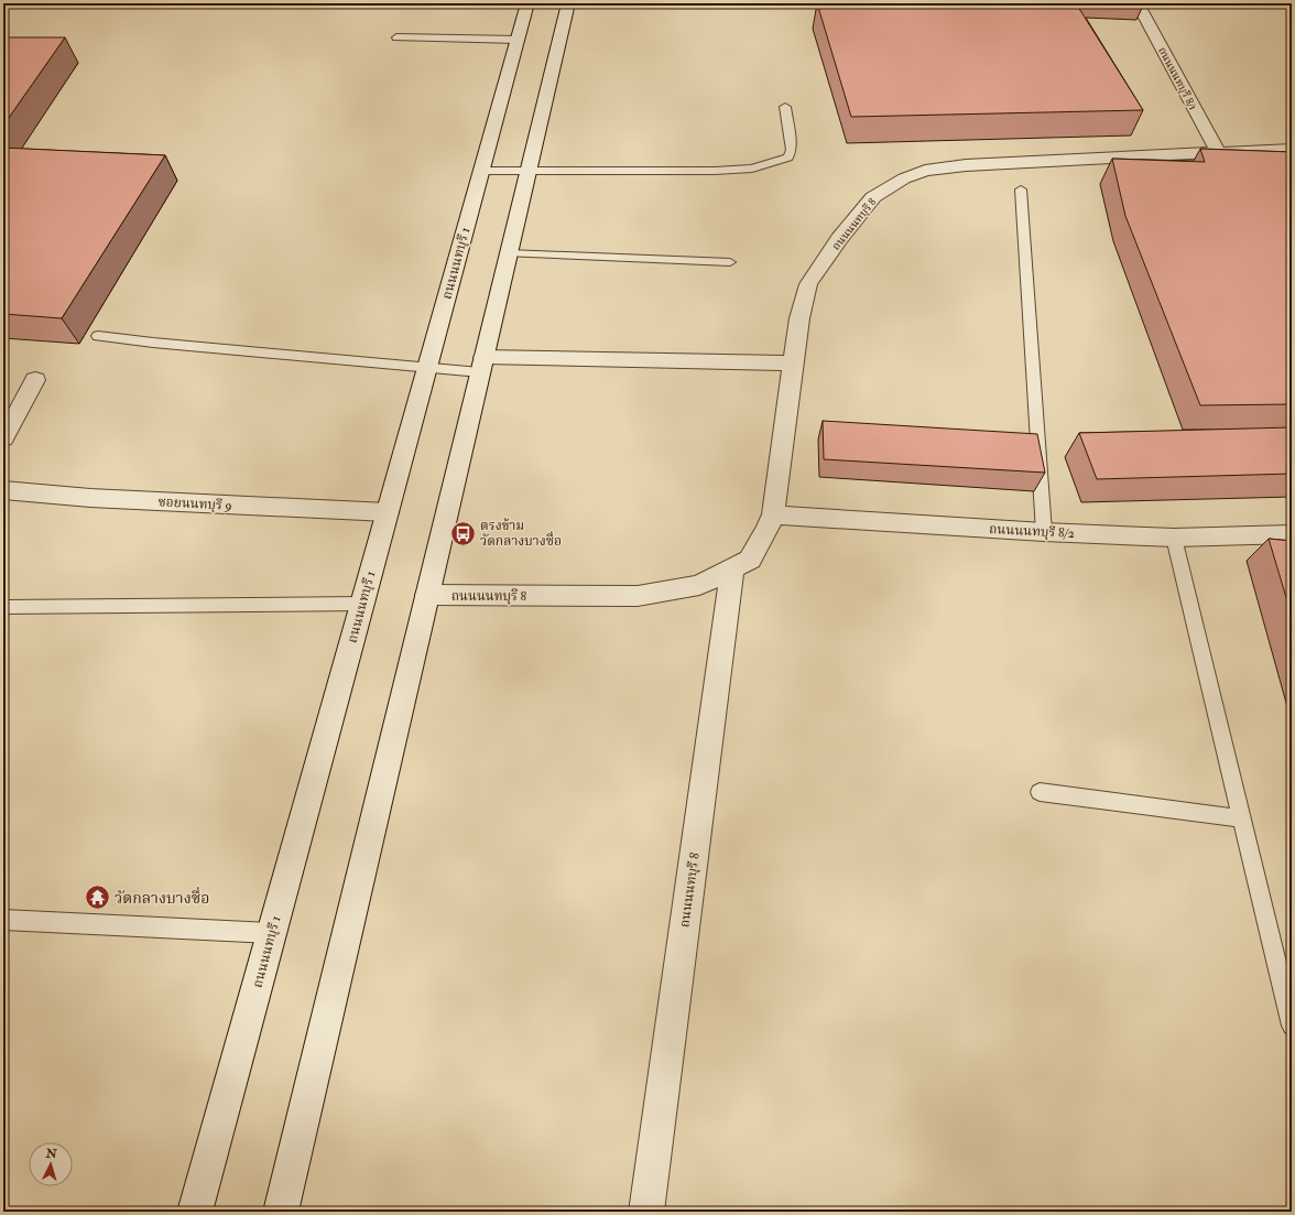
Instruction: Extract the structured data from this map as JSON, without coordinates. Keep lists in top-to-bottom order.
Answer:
{
  "streets": {
    "street": [
      "ถนนนนทบุรี 8/1",
      "ถนนนนทบุรี 8",
      "ถนนนนทบุรี 1",
      "ซอยนนทบุรี 9",
      "ถนนนนทบุรี 8/2"
    ]
  },
  "crossings": [
    ["ถนนนนทบุรี 8/1", "ถนนนนทบุรี 8"],
    ["ถนนนนทบุรี 8", "ถนนนนทบุรี 8/2"],
    ["ถนนนนทบุรี 1", "ซอยนนทบุรี 9"]
  ],
  "places": {
    "bus stop": ["ตรงข้าม วัดกลางบางซื่อ"],
    "temple": ["วัดกลางบางซื่อ"]
  },
  "north": "top"
}
